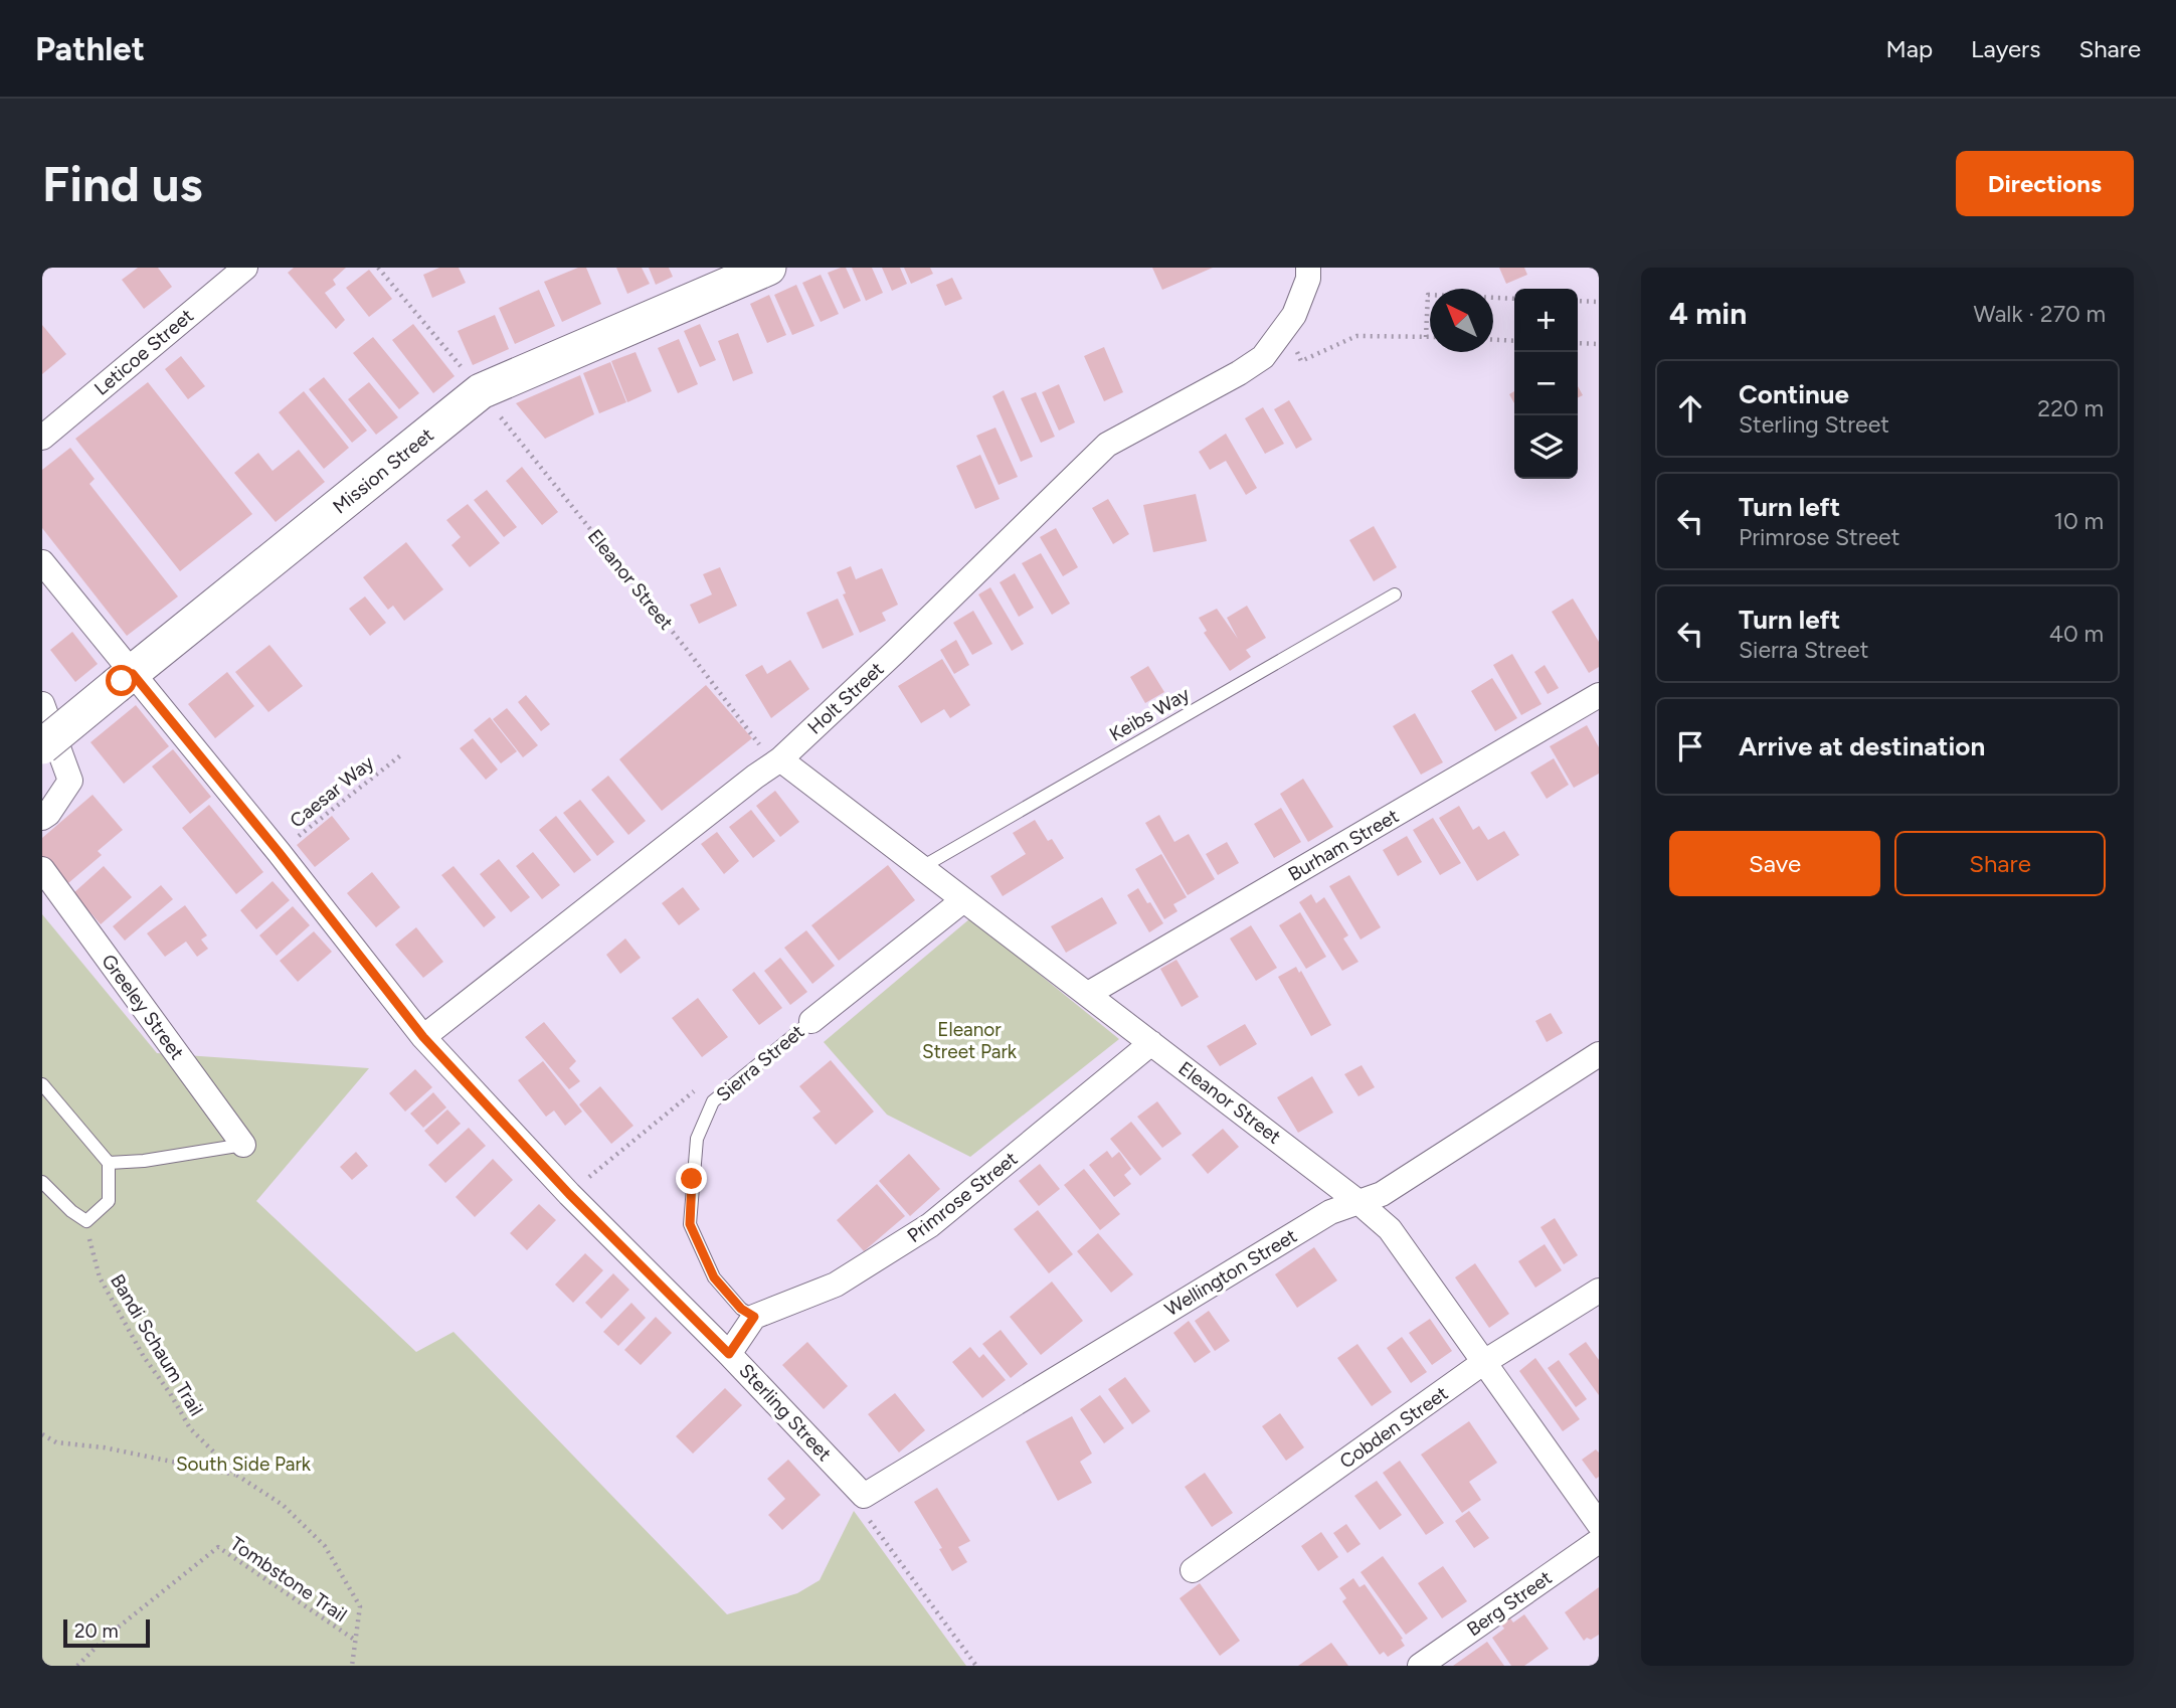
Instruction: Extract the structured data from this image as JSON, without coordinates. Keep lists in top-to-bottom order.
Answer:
{
  "streets": {
    "street": [
      "Leticoe Street",
      "Mission Street",
      "Eleanor Street",
      "Holt Street",
      "Burham Street",
      "Greeley Street",
      "Sierra Street",
      "Primrose Street",
      "Wellington Street",
      "Sterling Street",
      "Cobden Street",
      "Berg Street"
    ],
    "lane": ["Keibs Way"],
    "path": ["Caesar Way", "Bandi Schaum Trail", "Tombstone Trail"]
  },
  "crossings": [
    ["Mission Street", "Sterling Street"],
    ["Eleanor Street", "Holt Street"],
    ["Eleanor Street", "Keibs Way"],
    ["Eleanor Street", "Burham Street"],
    ["Eleanor Street", "Sierra Street"],
    ["Eleanor Street", "Primrose Street"],
    ["Eleanor Street", "Wellington Street"],
    ["Eleanor Street", "Cobden Street"],
    ["Holt Street", "Sterling Street"],
    ["Caesar Way", "Sterling Street"],
    ["Sierra Street", "Primrose Street"],
    ["Wellington Street", "Sterling Street"],
    ["Bandi Schaum Trail", "Tombstone Trail"]
  ],
  "parks": ["Eleanor Street Park", "South Side Park"],
  "scale_bar": "20 m",
  "north": "top left",
  "page": {
    "header": "Pathlet",
    "nav": ["Map", "Layers", "Share"],
    "buttons": [
      "Directions",
      ["Save", "Share"]
    ],
    "title": "Find us",
    "heading": ["4 min", "Walk · 270 m"],
    "map_buttons": ["+", "−"],
    "list": [
      ["Continue", "Sterling Street", "220 m"],
      ["Turn left", "Primrose Street", "10 m"],
      ["Turn left", "Sierra Street", "40 m"],
      "Arrive at destination"
    ],
    "scale": "20 m"
  }
}
